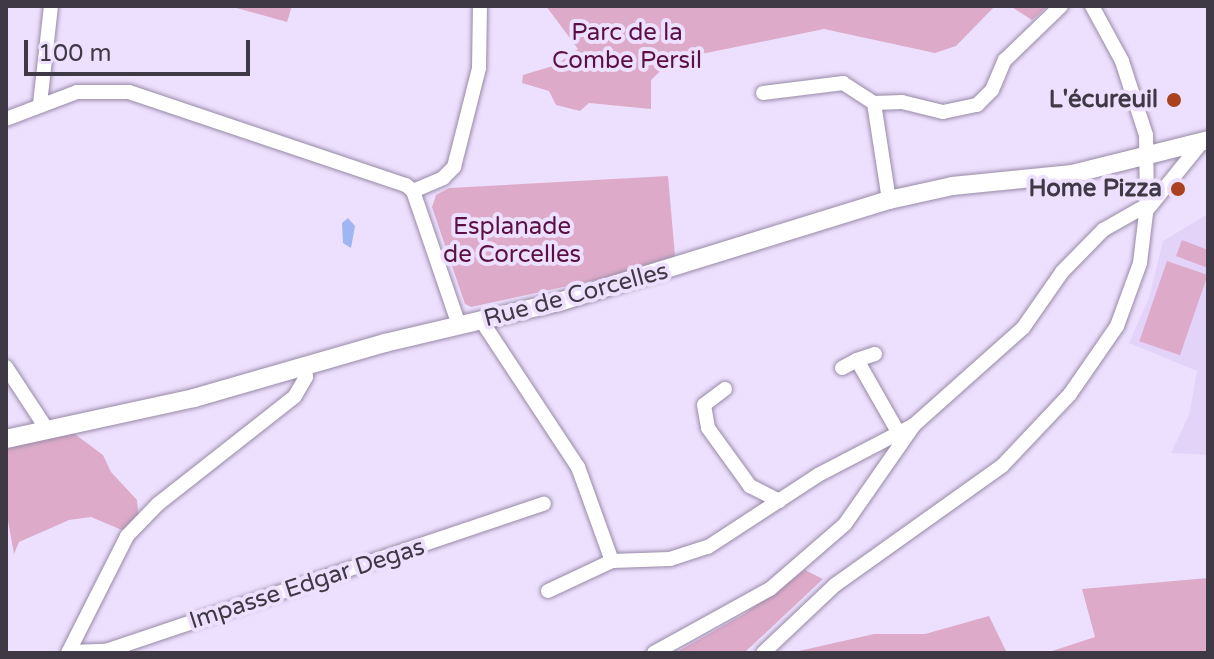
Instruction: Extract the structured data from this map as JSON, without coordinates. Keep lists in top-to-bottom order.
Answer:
{
  "streets": {
    "main road": ["Rue de Corcelles"],
    "street": ["Impasse Edgar Degas"]
  },
  "parks": ["Parc de la Combe Persil", "Esplanade de Corcelles"],
  "places": ["L'écureuil", "Home Pizza"],
  "scale_bar": "100 m"
}
